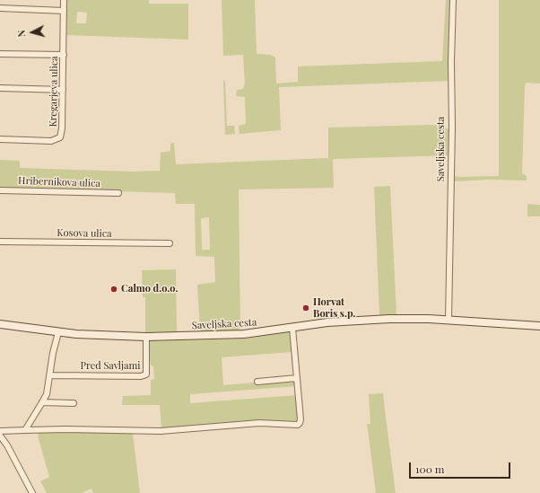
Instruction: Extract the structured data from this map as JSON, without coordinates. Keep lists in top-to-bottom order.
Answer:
{
  "streets": {
    "street": [
      "Kregarjeva ulica",
      "Saveljska cesta",
      "Hribernikova ulica",
      "Kosova ulica",
      "Pred Savljami"
    ]
  },
  "crossings": [
    ["Saveljska cesta", "Pred Savljami"]
  ],
  "places": ["Calmo d.o.o.", "Horvat Boris s.p."],
  "scale_bar": "100 m",
  "north": "left"
}
